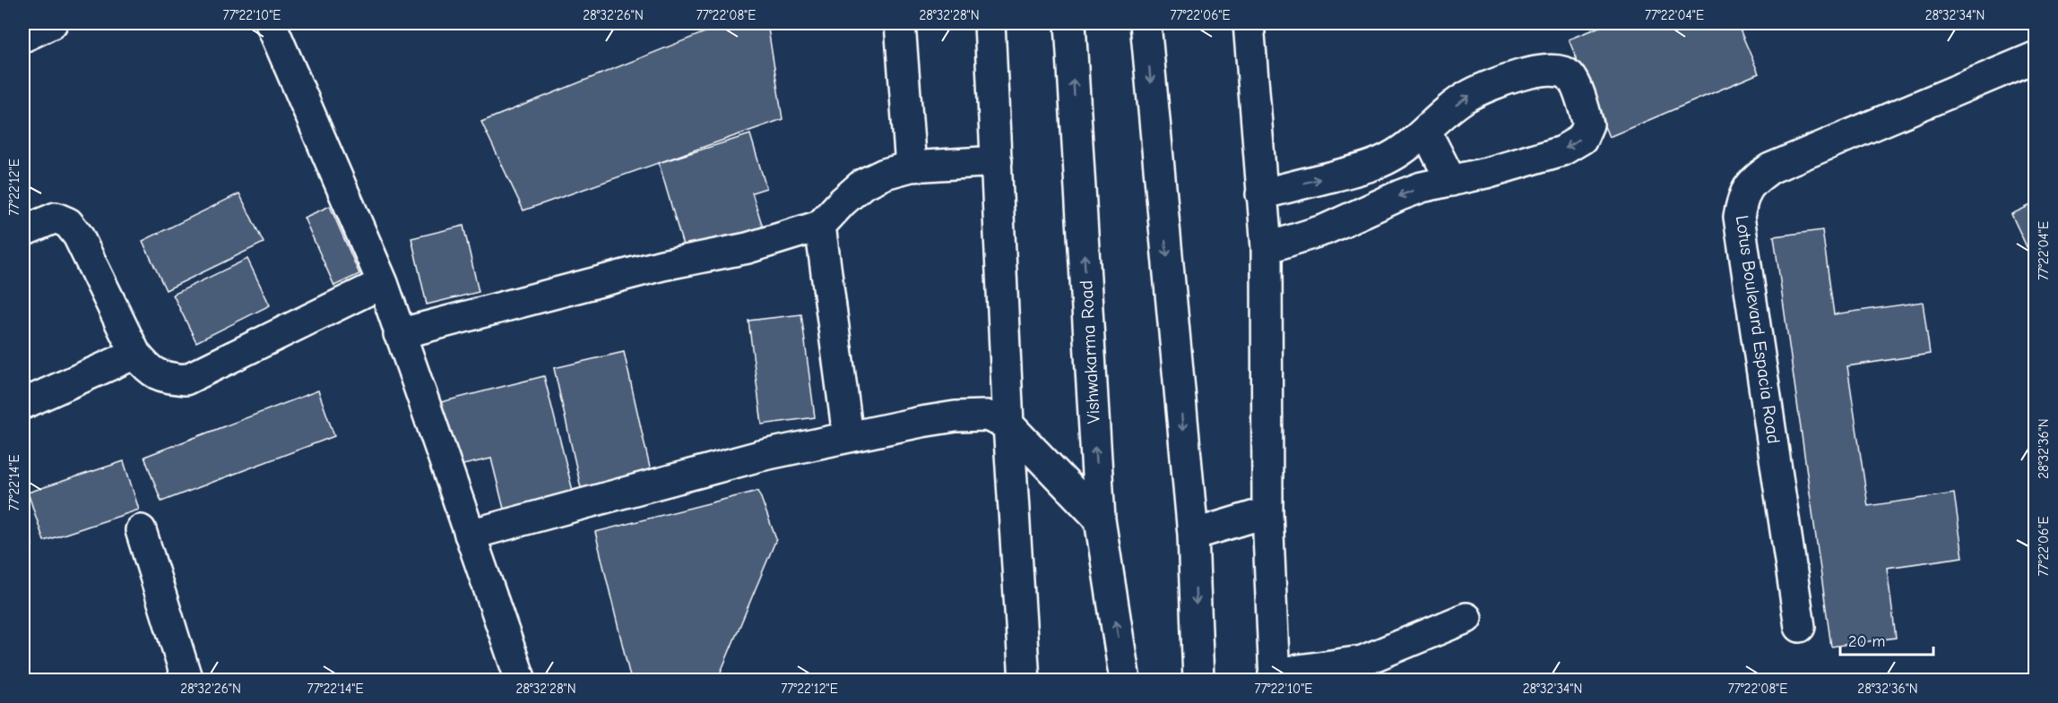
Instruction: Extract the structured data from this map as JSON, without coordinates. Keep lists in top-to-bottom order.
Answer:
{
  "streets": {
    "street": ["Lotus Boulevard Espacia Road", "Vishwakarma Road"]
  },
  "scale_bar": "20 m",
  "coordinates": [
    "77°22'10\"E",
    "28°32'26\"N",
    "77°22'08\"E",
    "28°32'28\"N",
    "77°22'06\"E",
    "77°22'04\"E",
    "28°32'34\"N",
    "77°22'12\"E",
    "28°32'36\"N",
    "77°22'14\"E"
  ]
}
